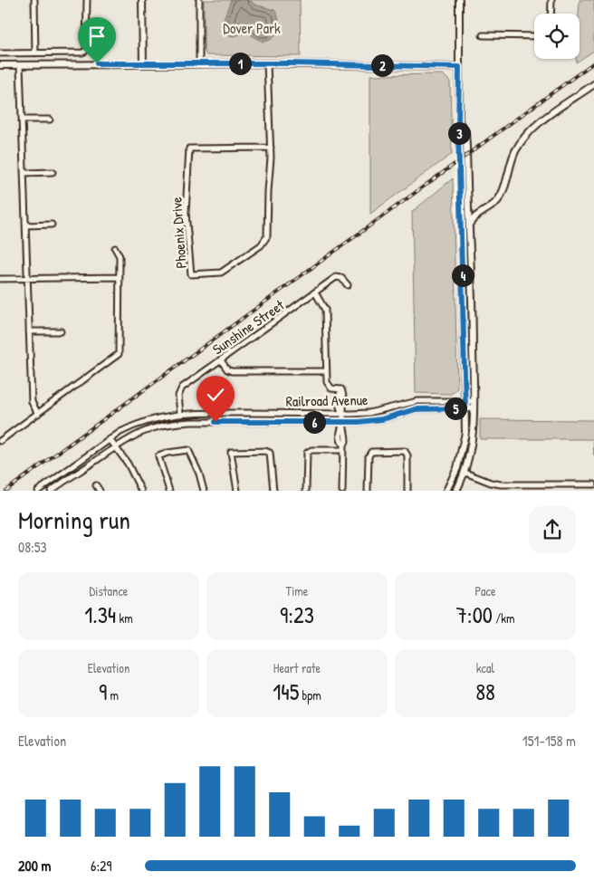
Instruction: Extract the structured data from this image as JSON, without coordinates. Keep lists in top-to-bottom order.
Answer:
{
  "streets": {
    "street": ["Phoenix Drive", "Sunshine Street", "Railroad Avenue"]
  },
  "crossings": [
    ["Sunshine Street", "Railroad Avenue"]
  ],
  "parks": ["Dover Park"],
  "page": {
    "pins": [
      "1",
      "2",
      "3",
      "4",
      "5",
      "6"
    ],
    "heading": ["Morning run", "08:53"],
    "stats": [
      ["Distance", "1.34 km"],
      ["Time", "9:23"],
      ["Pace", "7:00 /km"],
      ["Elevation", "9 m"],
      ["Heart rate", "145 bpm"],
      ["kcal", "88"]
    ],
    "chart": ["Elevation", "151–158 m"],
    "list": [
      {
        "name": "200 m",
        "note": "6:29"
      }
    ]
  }
}
